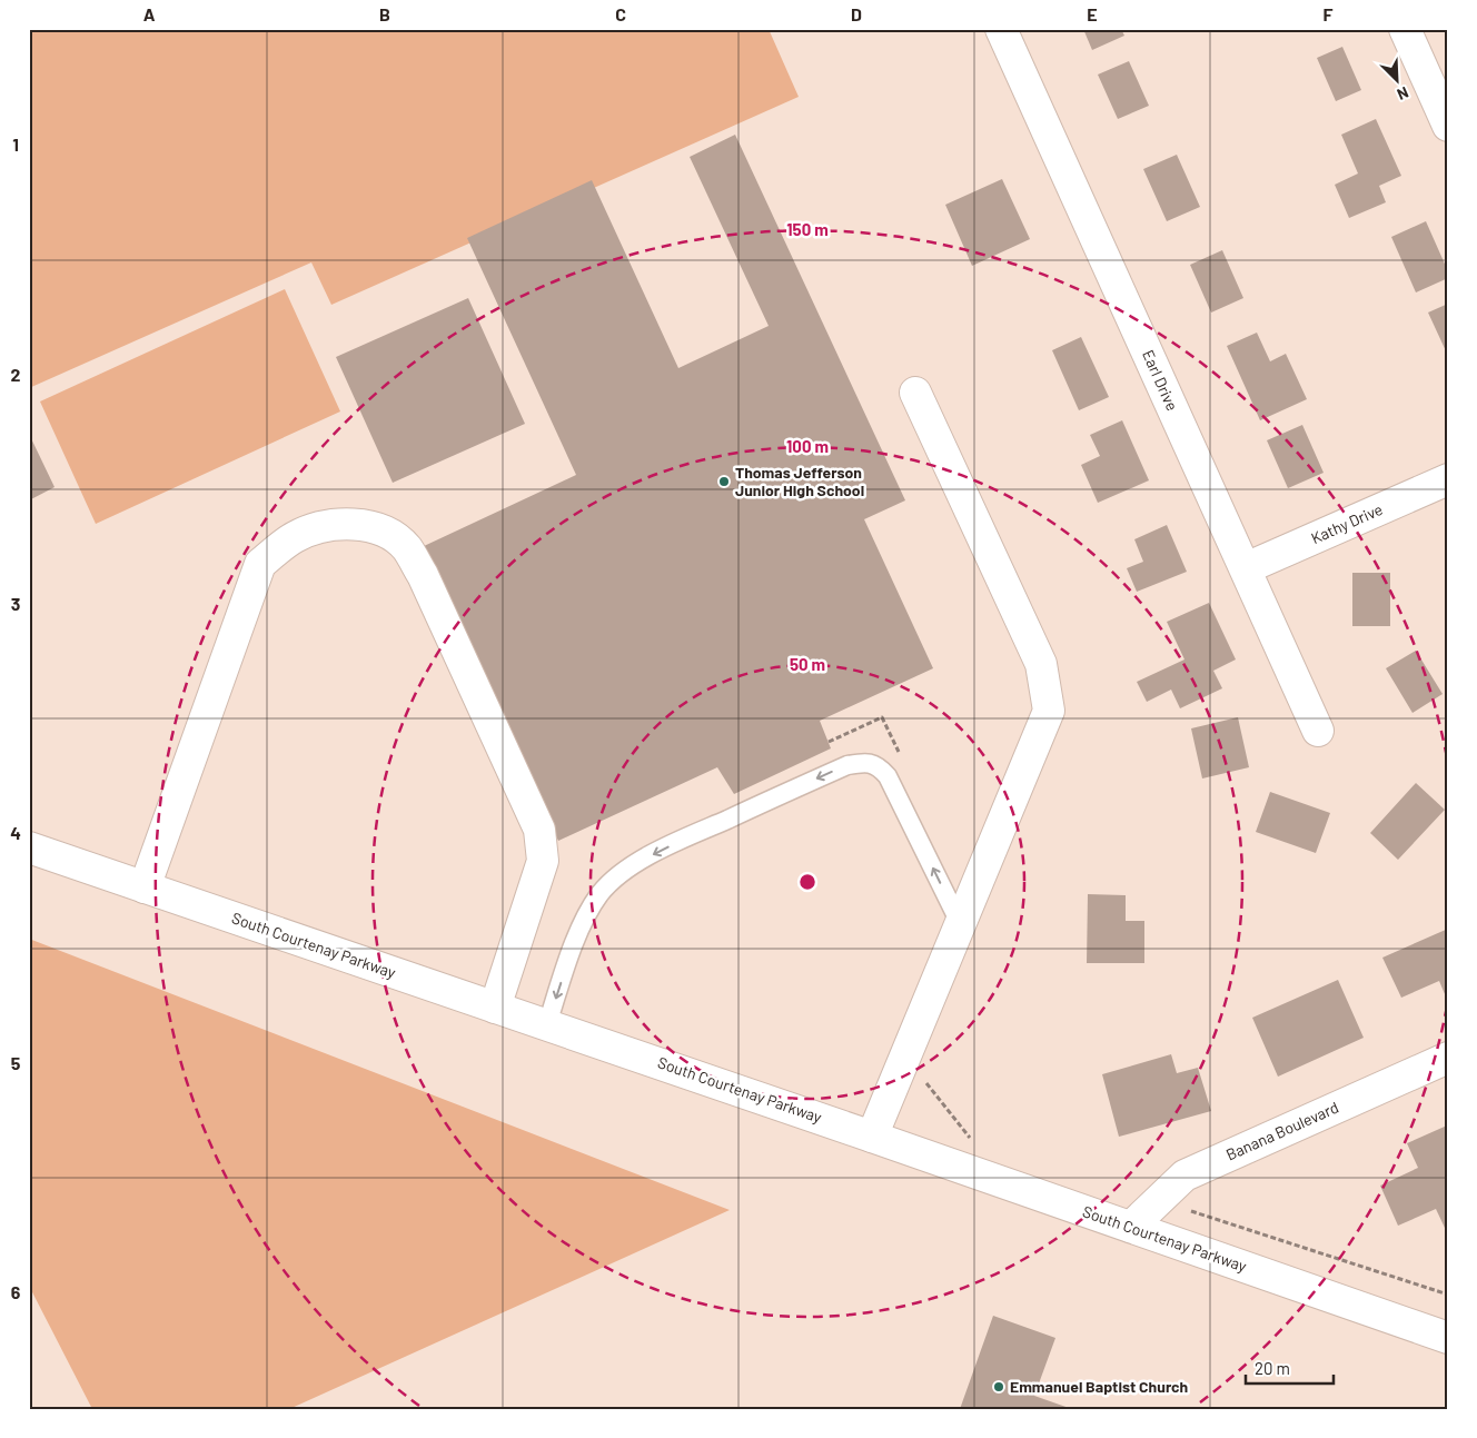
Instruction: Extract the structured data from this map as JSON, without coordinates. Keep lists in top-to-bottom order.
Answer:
{
  "streets": {
    "street": [
      "Earl Drive",
      "Kathy Drive",
      "South Courtenay Parkway",
      "Banana Boulevard"
    ]
  },
  "crossings": [
    ["Earl Drive", "Kathy Drive"],
    ["South Courtenay Parkway", "Banana Boulevard"]
  ],
  "places": ["Thomas Jefferson Junior High School", "Emmanuel Baptist Church"],
  "scale_bar": "20 m",
  "north": "bottom right",
  "grid": {
    "columns": [
      "A",
      "B",
      "C",
      "D",
      "E",
      "F"
    ],
    "rows": [
      "1",
      "2",
      "3",
      "4",
      "5",
      "6"
    ]
  },
  "rings": ["150 m", "100 m", "50 m"]
}
